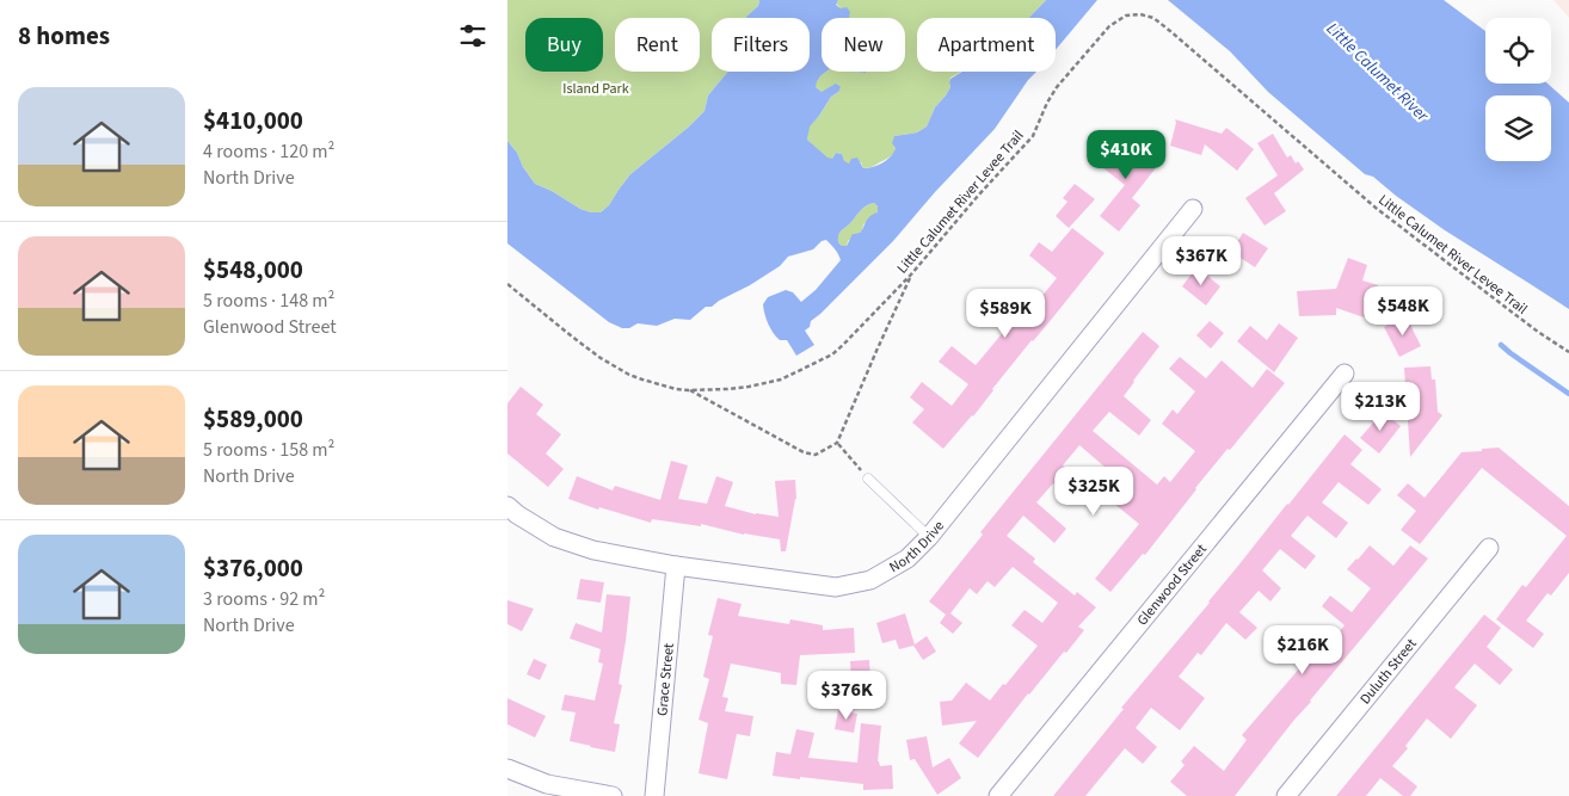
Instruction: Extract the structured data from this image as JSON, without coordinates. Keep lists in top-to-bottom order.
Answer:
{
  "streets": {
    "street": [
      "North Drive",
      "Glenwood Street",
      "Duluth Street",
      "Grace Street"
    ],
    "path": ["Little Calumet River Levee Trail"]
  },
  "crossings": [
    ["North Drive", "Grace Street"]
  ],
  "water": ["Little Calumet River"],
  "parks": ["Island Park"],
  "page": {
    "heading": "8 homes",
    "chip": [
      "Buy",
      "Rent",
      "Filters",
      "New",
      "Apartment"
    ],
    "list": [
      {
        "name": "$410,000",
        "note": "4 rooms · 120 m² · North Drive"
      },
      {
        "name": "$548,000",
        "note": "5 rooms · 148 m² · Glenwood Street"
      },
      {
        "name": "$589,000",
        "note": "5 rooms · 158 m² · North Drive"
      },
      {
        "name": "$376,000",
        "note": "3 rooms · 92 m² · North Drive"
      }
    ],
    "price": [
      "$410K",
      "$367K",
      "$548K",
      "$589K",
      "$213K",
      "$325K",
      "$216K",
      "$376K"
    ]
  }
}
